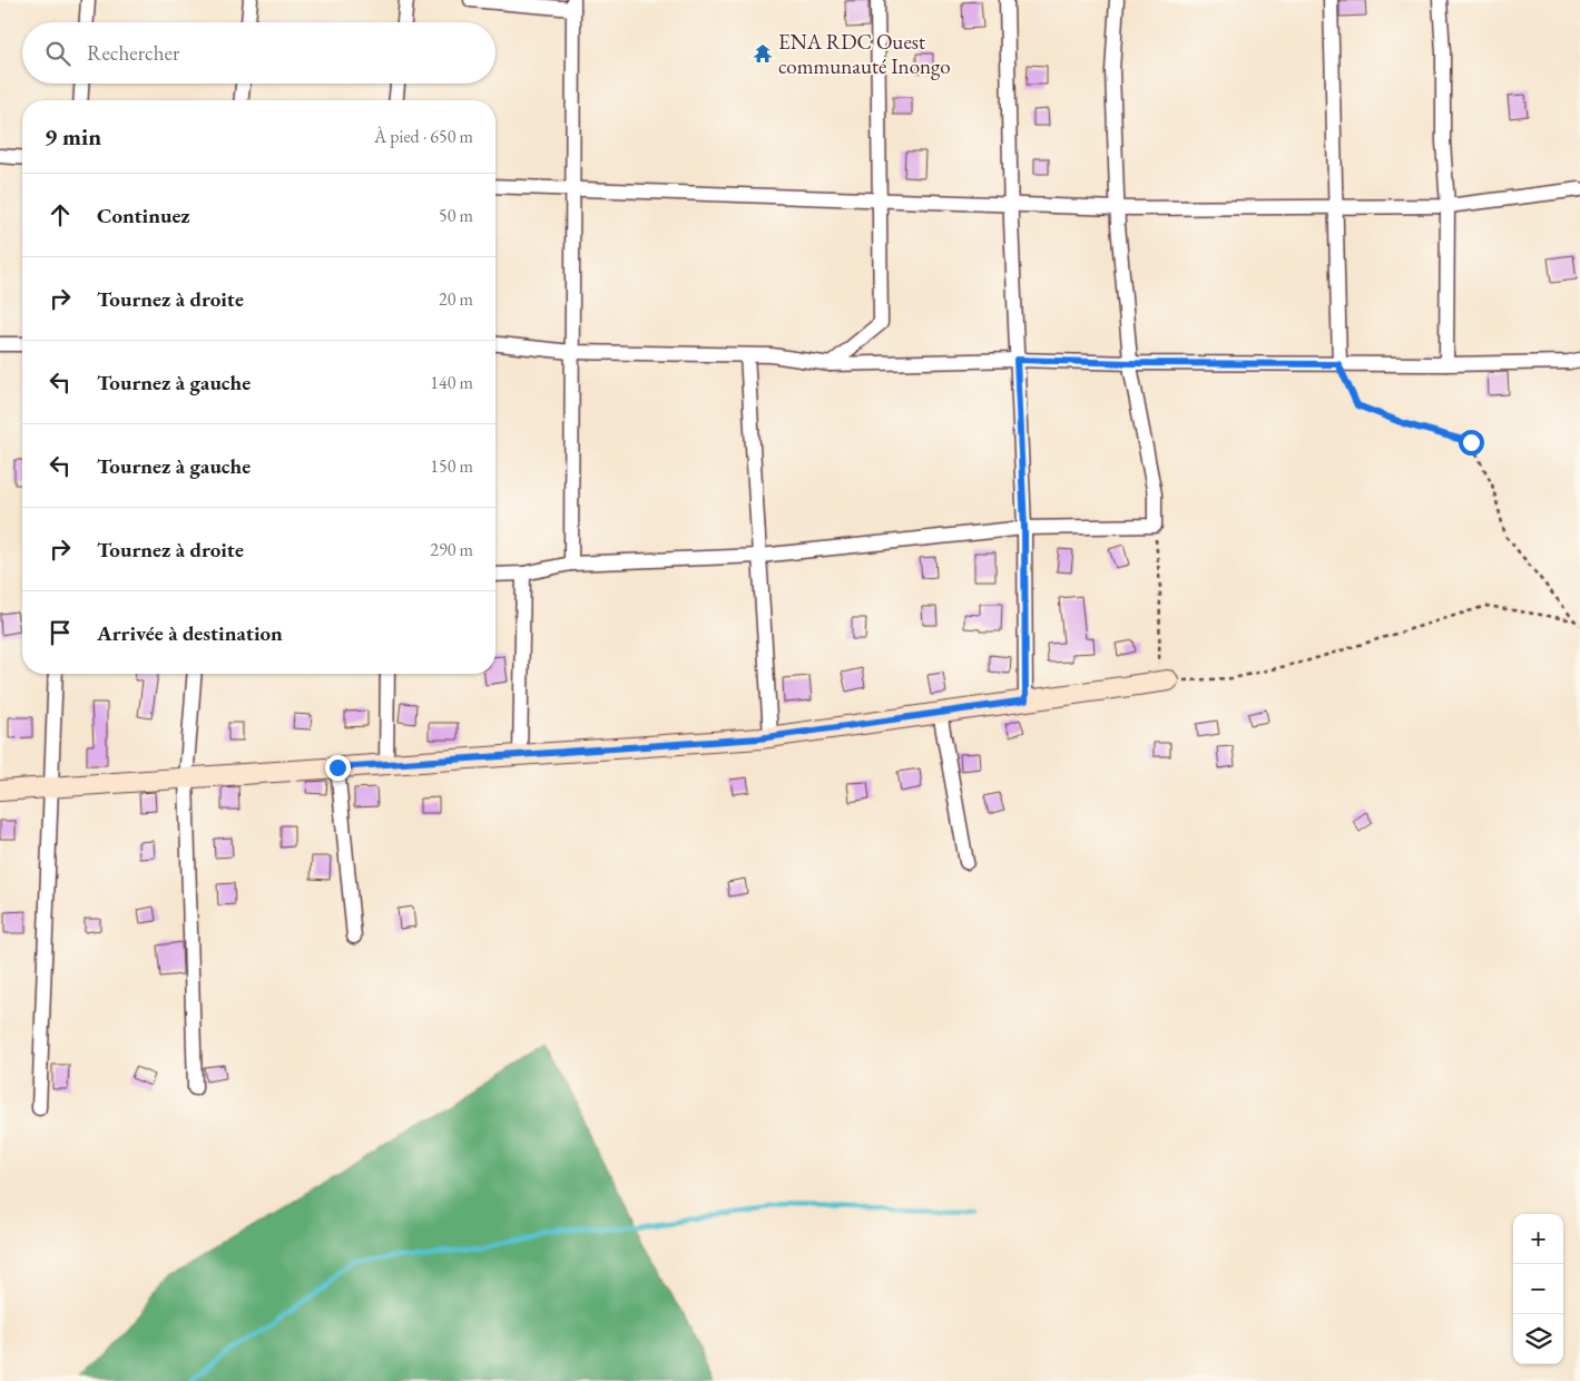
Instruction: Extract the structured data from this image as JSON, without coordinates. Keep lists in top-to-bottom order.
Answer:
{
  "places": {
    "temple": ["ENA RDC Ouest communauté Inongo"]
  },
  "page": {
    "search": "Rechercher",
    "heading": ["9 min", "À pied · 650 m"],
    "list": [
      ["Continuez", "50 m"],
      ["Tournez à droite", "20 m"],
      ["Tournez à gauche", "140 m"],
      ["Tournez à gauche", "150 m"],
      ["Tournez à droite", "290 m"],
      "Arrivée à destination"
    ],
    "map_buttons": ["+", "−"]
  }
}
